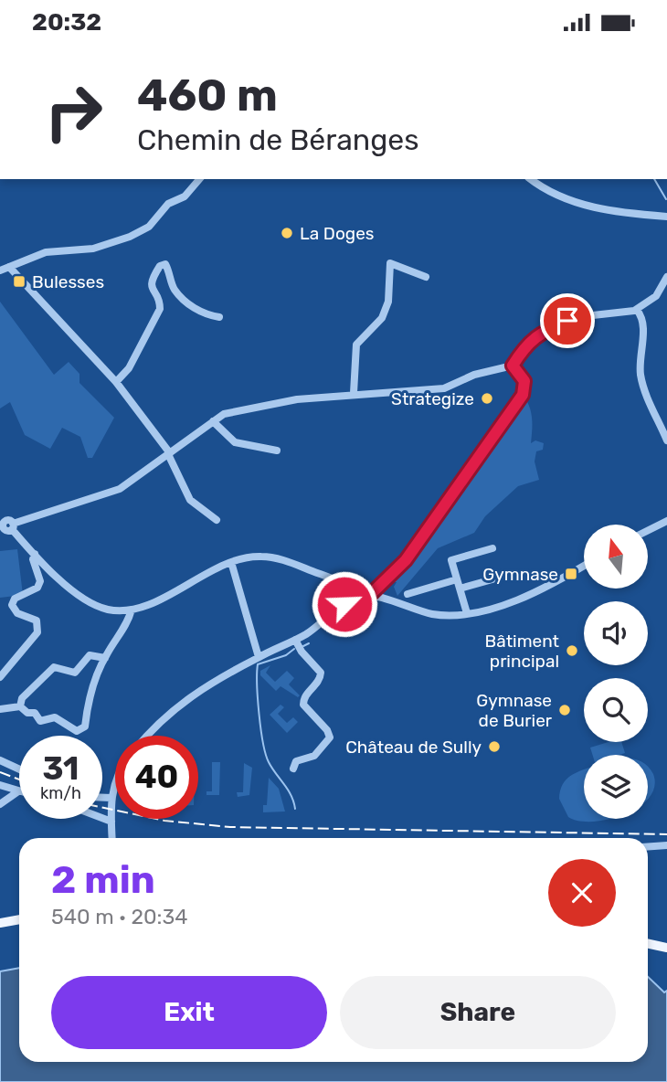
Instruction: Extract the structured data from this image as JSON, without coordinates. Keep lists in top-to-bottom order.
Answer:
{
  "places": {
    "other": [
      "La Doges",
      "Strategize",
      "Bâtiment principal",
      "Gymnase de Burier",
      "Château de Sully"
    ],
    "transit": ["Bulesses", "Gymnase"]
  },
  "north": "top",
  "page": {
    "status": "20:32",
    "turn": ["460 m", "Chemin de Béranges"],
    "speed": "31 km/h",
    "limit": "40",
    "heading": ["2 min", "540 m · 20:34"],
    "buttons": ["Exit", "Share"]
  }
}
